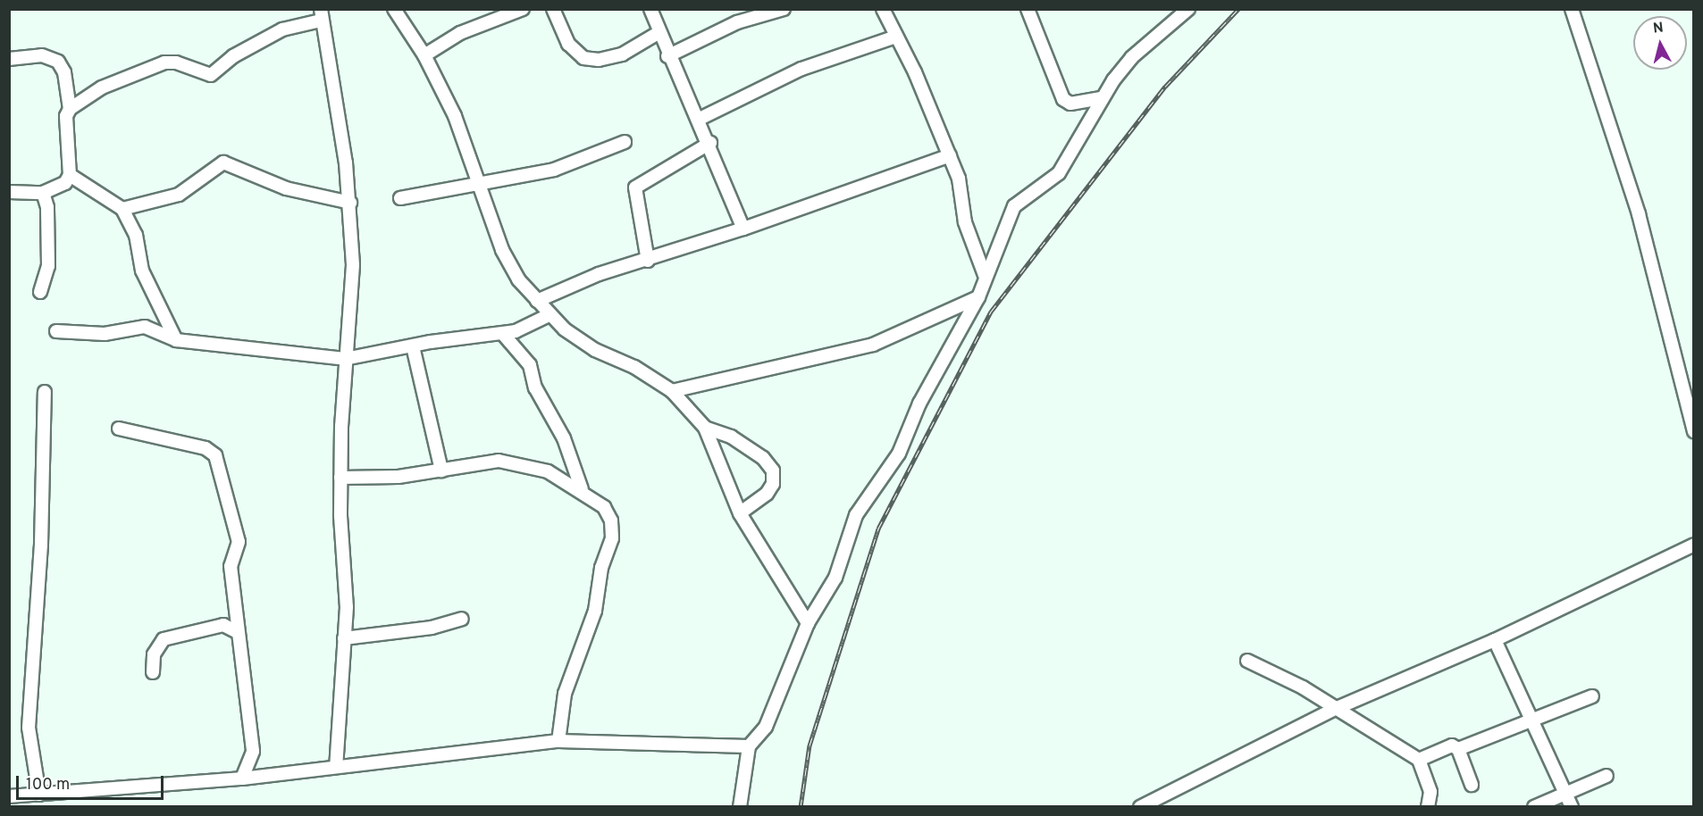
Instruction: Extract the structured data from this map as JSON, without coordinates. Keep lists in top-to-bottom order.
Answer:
{
  "scale_bar": "100 m",
  "north": "top"
}
